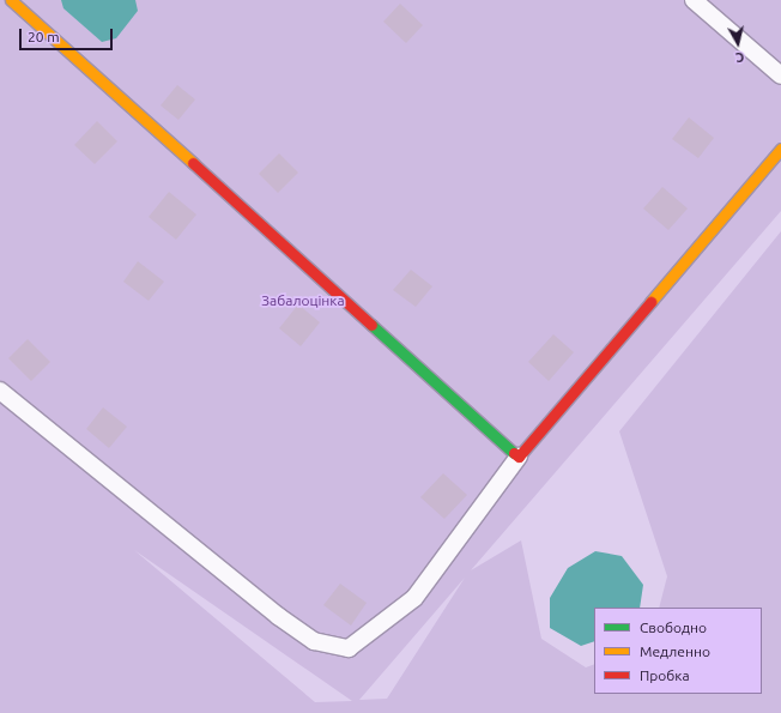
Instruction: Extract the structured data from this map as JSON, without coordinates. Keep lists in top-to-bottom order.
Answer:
{
  "parks": ["Забалоцінка"],
  "legend": ["Свободно", "Медленно", "Пробка"],
  "scale_bar": "20 m",
  "north": "bottom"
}
